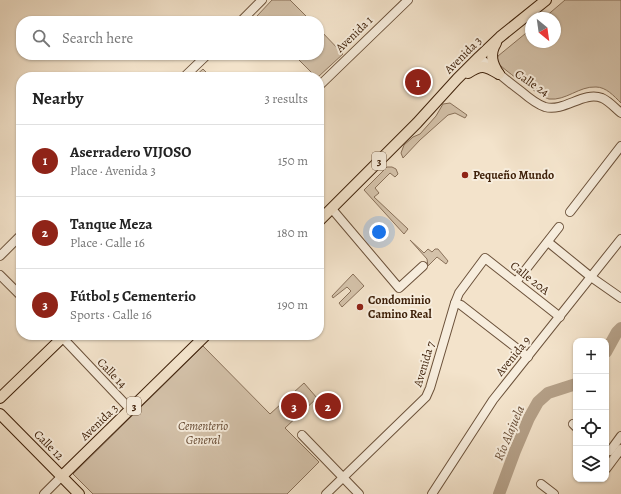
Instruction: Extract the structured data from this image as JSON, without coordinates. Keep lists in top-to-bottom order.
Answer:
{
  "streets": {
    "main road": ["Avenida 3", "3", "Calle 12"],
    "street": [
      "Avenida 1",
      "Calle 24",
      "Calle 20A",
      "Avenida 9",
      "Avenida 7",
      "Calle 14"
    ]
  },
  "crossings": [
    ["Avenida 3", "Calle 24"],
    ["Avenida 3", "Calle 14"],
    ["Avenida 3", "Calle 12"],
    ["Calle 20A", "Avenida 9"],
    ["Calle 20A", "Avenida 7"]
  ],
  "water": ["Río Alajuela"],
  "parks": ["Cementerio General"],
  "places": ["Pequeño Mundo", "Condominio Camino Real"],
  "north": "bottom right",
  "page": {
    "search": "Search here",
    "pins": ["1", "2", "3"],
    "heading": ["Nearby", "3 results"],
    "list": [
      {
        "mark": "1",
        "name": "Aserradero VIJOSO",
        "note": "Place · Avenida 3",
        "value": "150 m"
      },
      {
        "mark": "2",
        "name": "Tanque Meza",
        "note": "Place · Calle 16",
        "value": "180 m"
      },
      {
        "mark": "3",
        "name": "Fútbol 5 Cementerio",
        "note": "Sports · Calle 16",
        "value": "190 m"
      }
    ],
    "map_buttons": ["+", "−"]
  }
}
